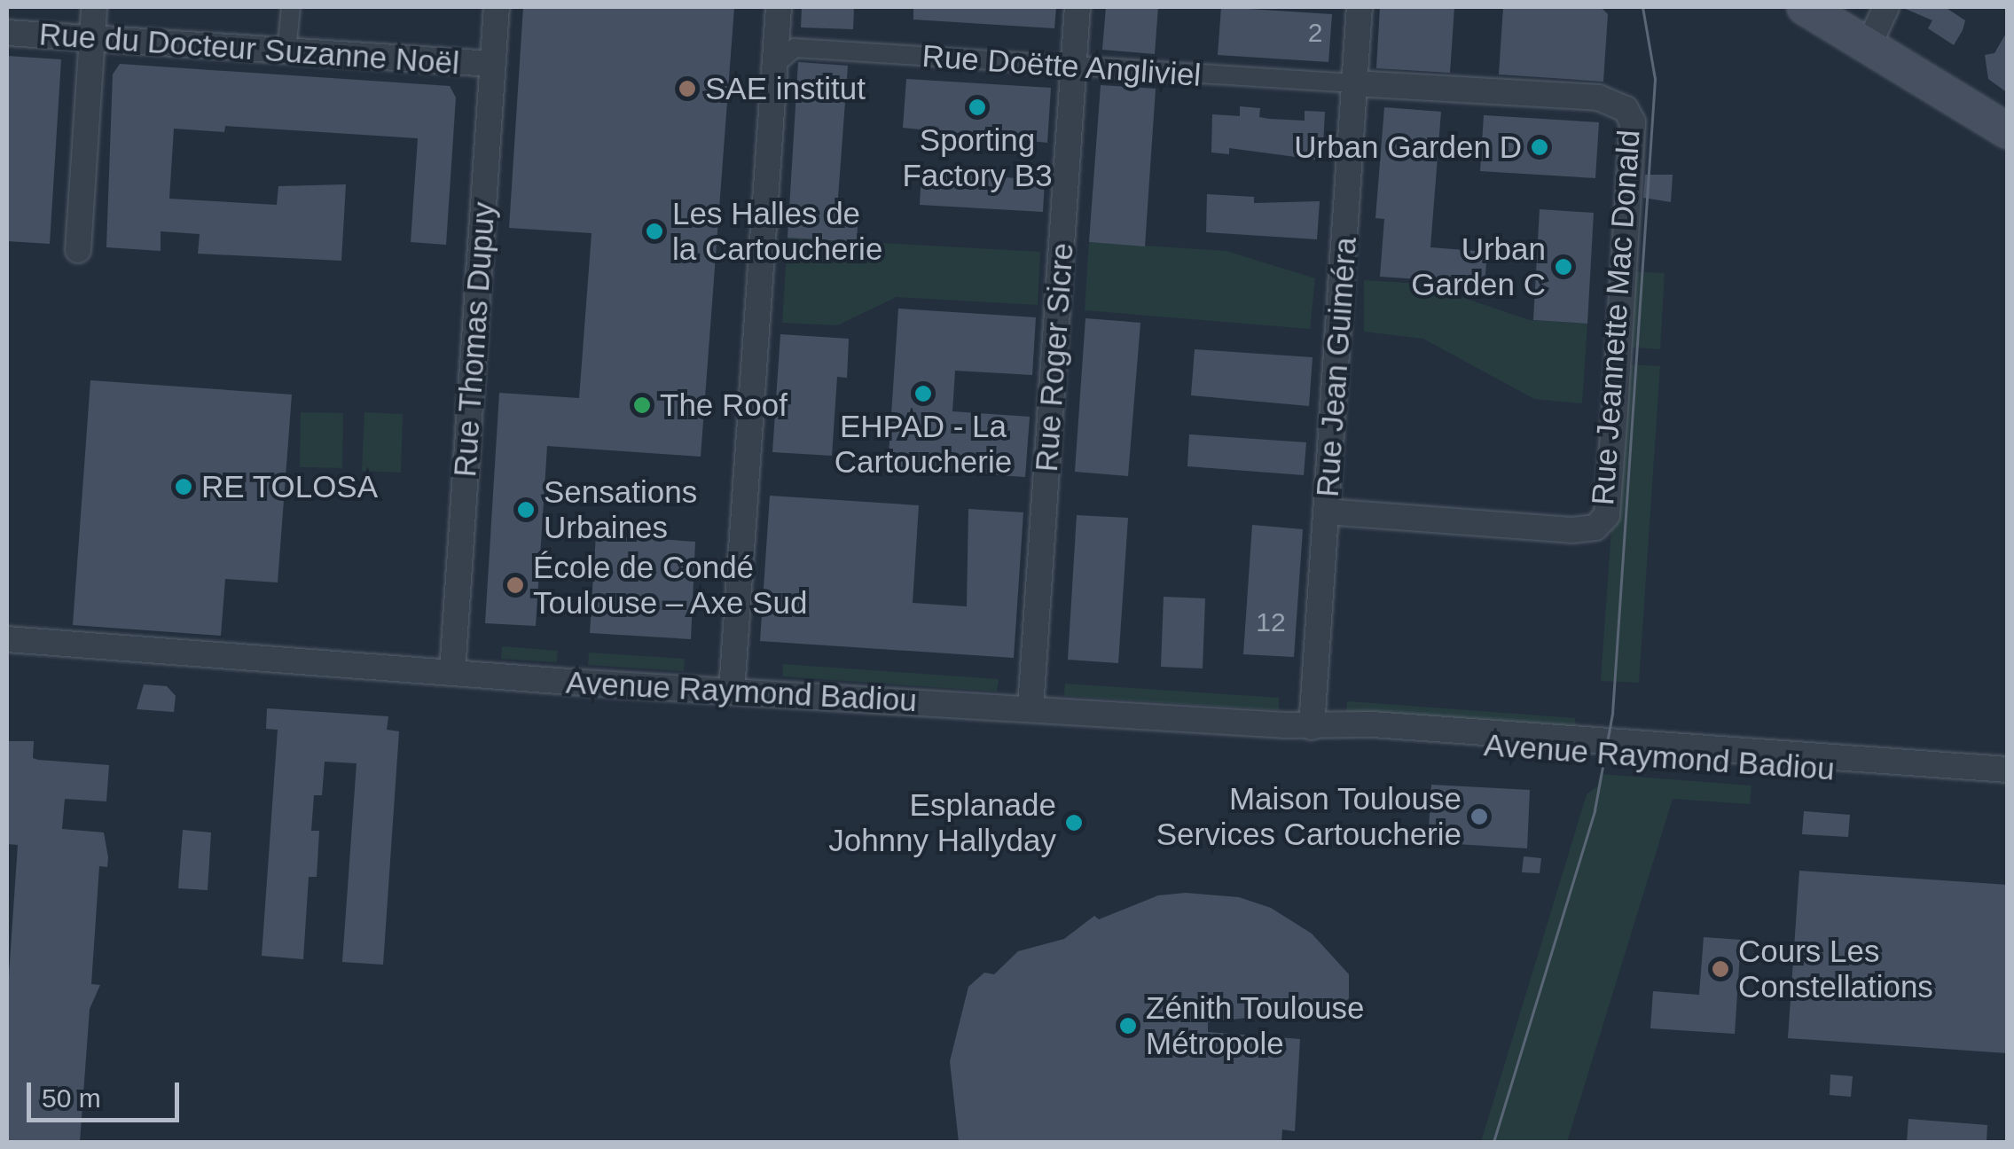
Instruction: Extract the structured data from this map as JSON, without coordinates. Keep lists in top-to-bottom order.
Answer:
{
  "streets": {
    "street": [
      "Rue du Docteur Suzanne Noël",
      "Rue Doëtte Angliviel",
      "Rue Jeannette Mac Donald",
      "Rue Thomas Dupuy",
      "Rue Roger Sicre",
      "Rue Jean Guiméra",
      "Avenue Raymond Badiou"
    ]
  },
  "crossings": [
    ["Rue du Docteur Suzanne Noël", "Rue Thomas Dupuy"],
    ["Rue Doëtte Angliviel", "Rue Jeannette Mac Donald"],
    ["Rue Doëtte Angliviel", "Rue Roger Sicre"],
    ["Rue Doëtte Angliviel", "Rue Jean Guiméra"],
    ["Rue Jeannette Mac Donald", "Rue Jean Guiméra"],
    ["Rue Thomas Dupuy", "Avenue Raymond Badiou"],
    ["Rue Roger Sicre", "Avenue Raymond Badiou"],
    ["Rue Jean Guiméra", "Avenue Raymond Badiou"]
  ],
  "places": [
    "SAE institut",
    "Sporting Factory B3",
    "Urban Garden D",
    "Les Halles de la Cartoucherie",
    "Urban Garden C",
    "EHPAD - La Cartoucherie",
    "The Roof",
    "RE TOLOSA",
    "Sensations Urbaines",
    "École de Condé Toulouse – Axe Sud",
    "Maison Toulouse Services Cartoucherie",
    "Esplanade Johnny Hallyday",
    "Cours Les Constellations",
    "Zénith Toulouse Métropole"
  ],
  "house_numbers": ["2", "12"],
  "scale_bar": "50 m"
}
